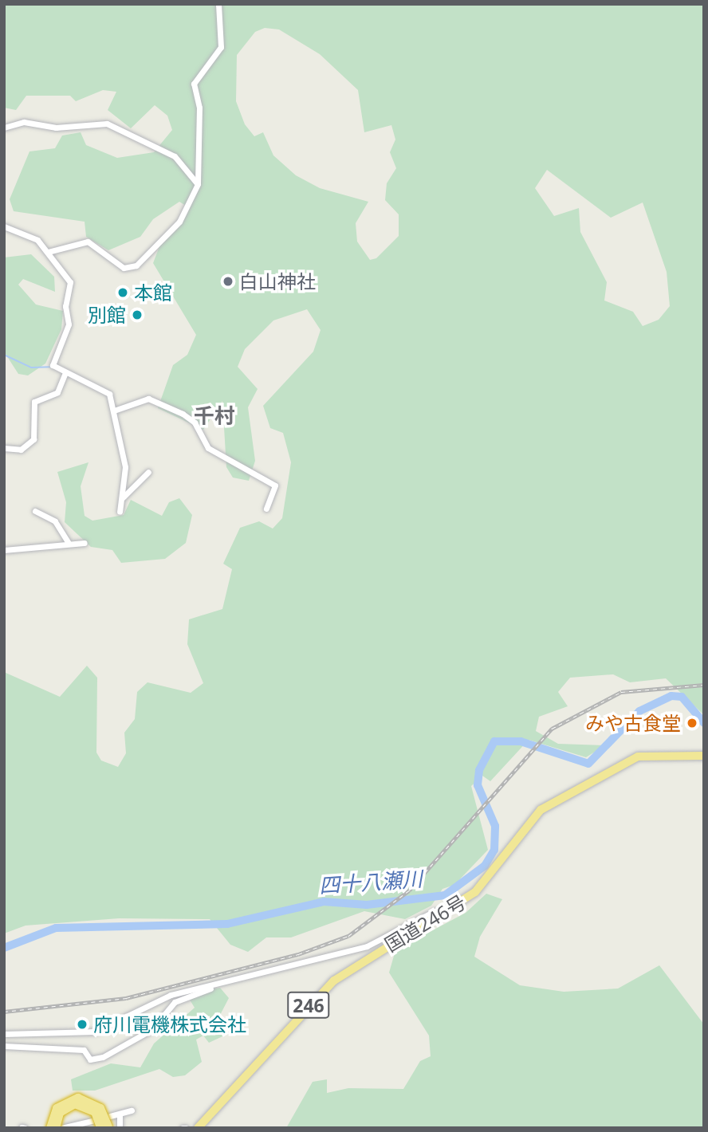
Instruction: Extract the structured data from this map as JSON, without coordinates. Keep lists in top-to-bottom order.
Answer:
{
  "streets": {
    "highway": ["国道246号", "246"]
  },
  "districts": ["千村"],
  "water": ["四十八瀬川"],
  "places": [
    "白山神社",
    "本館",
    "別館",
    "みや古食堂",
    "府川電機株式会社"
  ]
}
